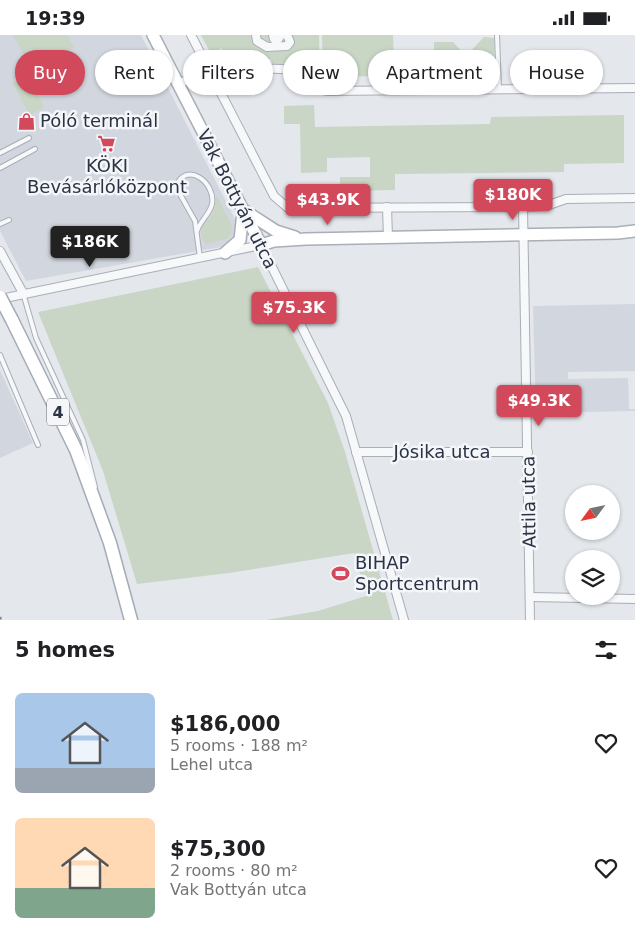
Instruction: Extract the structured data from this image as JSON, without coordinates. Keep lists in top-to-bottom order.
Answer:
{
  "streets": {
    "main road": ["4"],
    "street": ["Vak Bottyán utca", "Jósika utca", "Attila utca"]
  },
  "crossings": [
    ["Vak Bottyán utca", "Jósika utca"],
    ["Jósika utca", "Attila utca"]
  ],
  "places": {
    "shop": ["Póló terminál"],
    "supermarket": ["KÖKI Bevásárlóközpont"],
    "sports": ["BIHAP Sportcentrum"]
  },
  "north": "bottom left",
  "page": {
    "status": "19:39",
    "chip": [
      "Buy",
      "Rent",
      "Filters",
      "New",
      "Apartment",
      "House"
    ],
    "price": [
      "$180K",
      "$43.9K",
      "$186K",
      "$75.3K",
      "$49.3K"
    ],
    "heading": "5 homes",
    "list": [
      {
        "name": "$186,000",
        "note": "5 rooms · 188 m² · Lehel utca"
      },
      {
        "name": "$75,300",
        "note": "2 rooms · 80 m² · Vak Bottyán utca"
      }
    ]
  }
}
